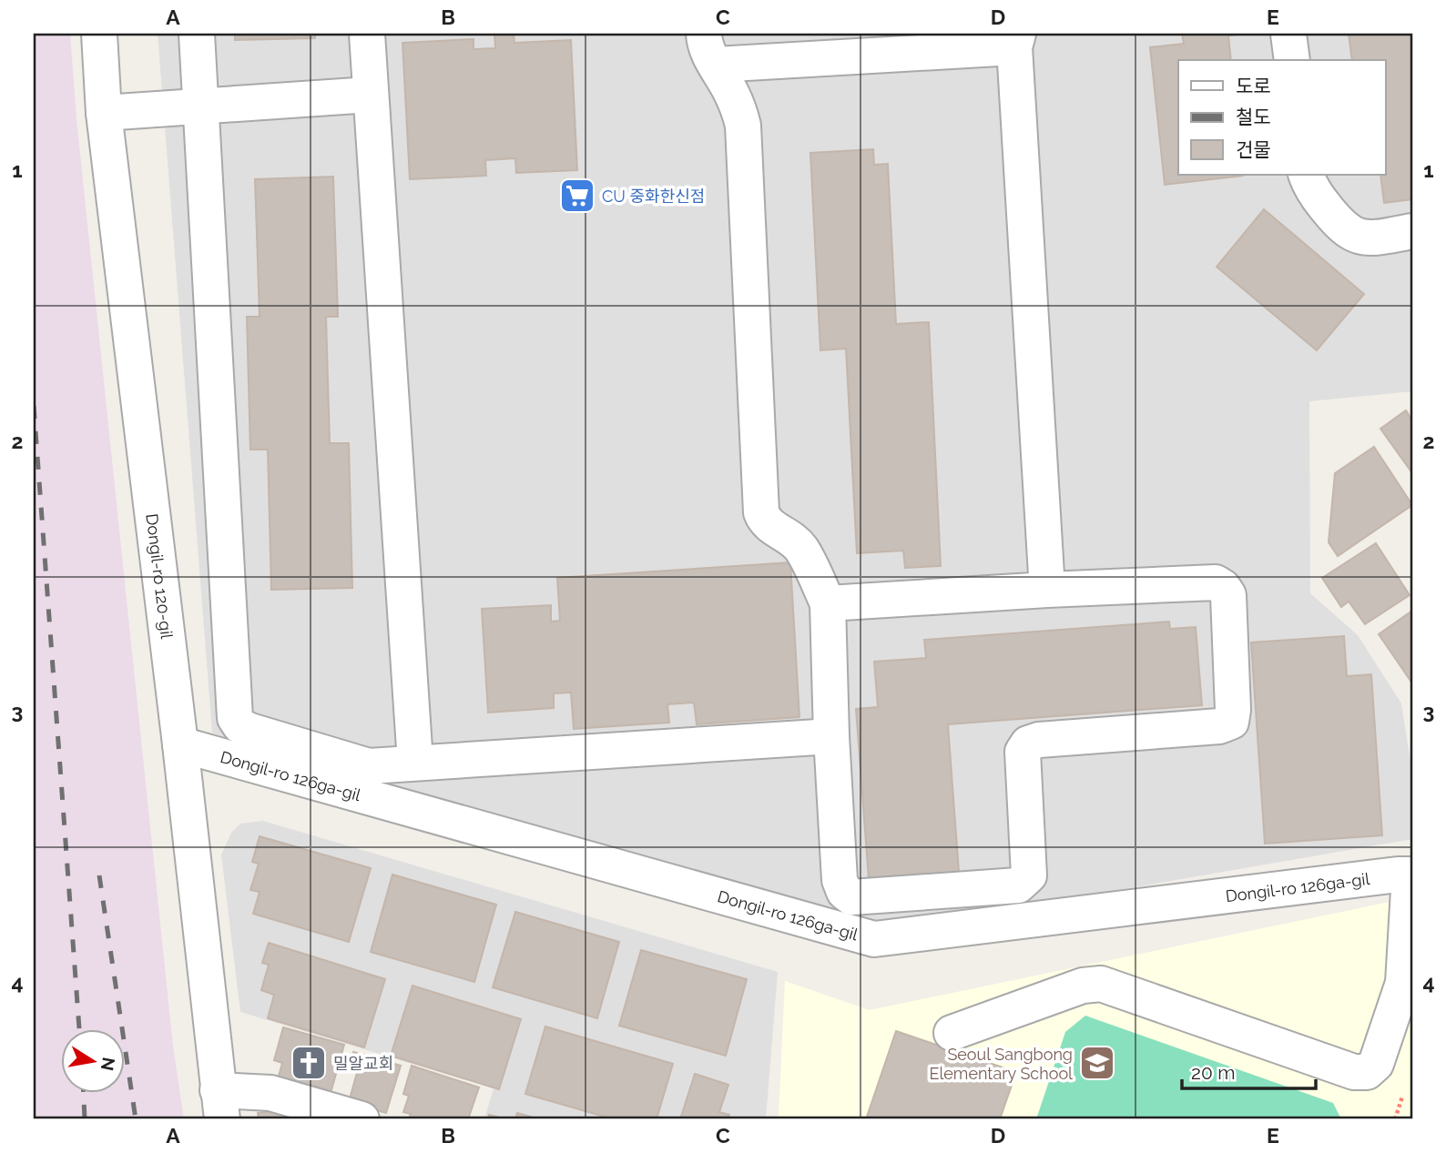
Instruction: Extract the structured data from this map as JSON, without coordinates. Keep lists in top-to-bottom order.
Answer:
{
  "streets": {
    "street": ["Dongil-ro 120-gil", "Dongil-ro 126ga-gil"]
  },
  "crossings": [
    ["Dongil-ro 120-gil", "Dongil-ro 126ga-gil"]
  ],
  "places": {
    "supermarket": ["CU 중화한신점"],
    "church": ["밀알교회"],
    "school or university": ["Seoul Sangbong Elementary School"]
  },
  "legend": ["도로", "철도", "건물"],
  "scale_bar": "20 m",
  "north": "right",
  "grid": {
    "columns": [
      "A",
      "B",
      "C",
      "D",
      "E"
    ],
    "rows": [
      "1",
      "2",
      "3",
      "4"
    ]
  }
}
